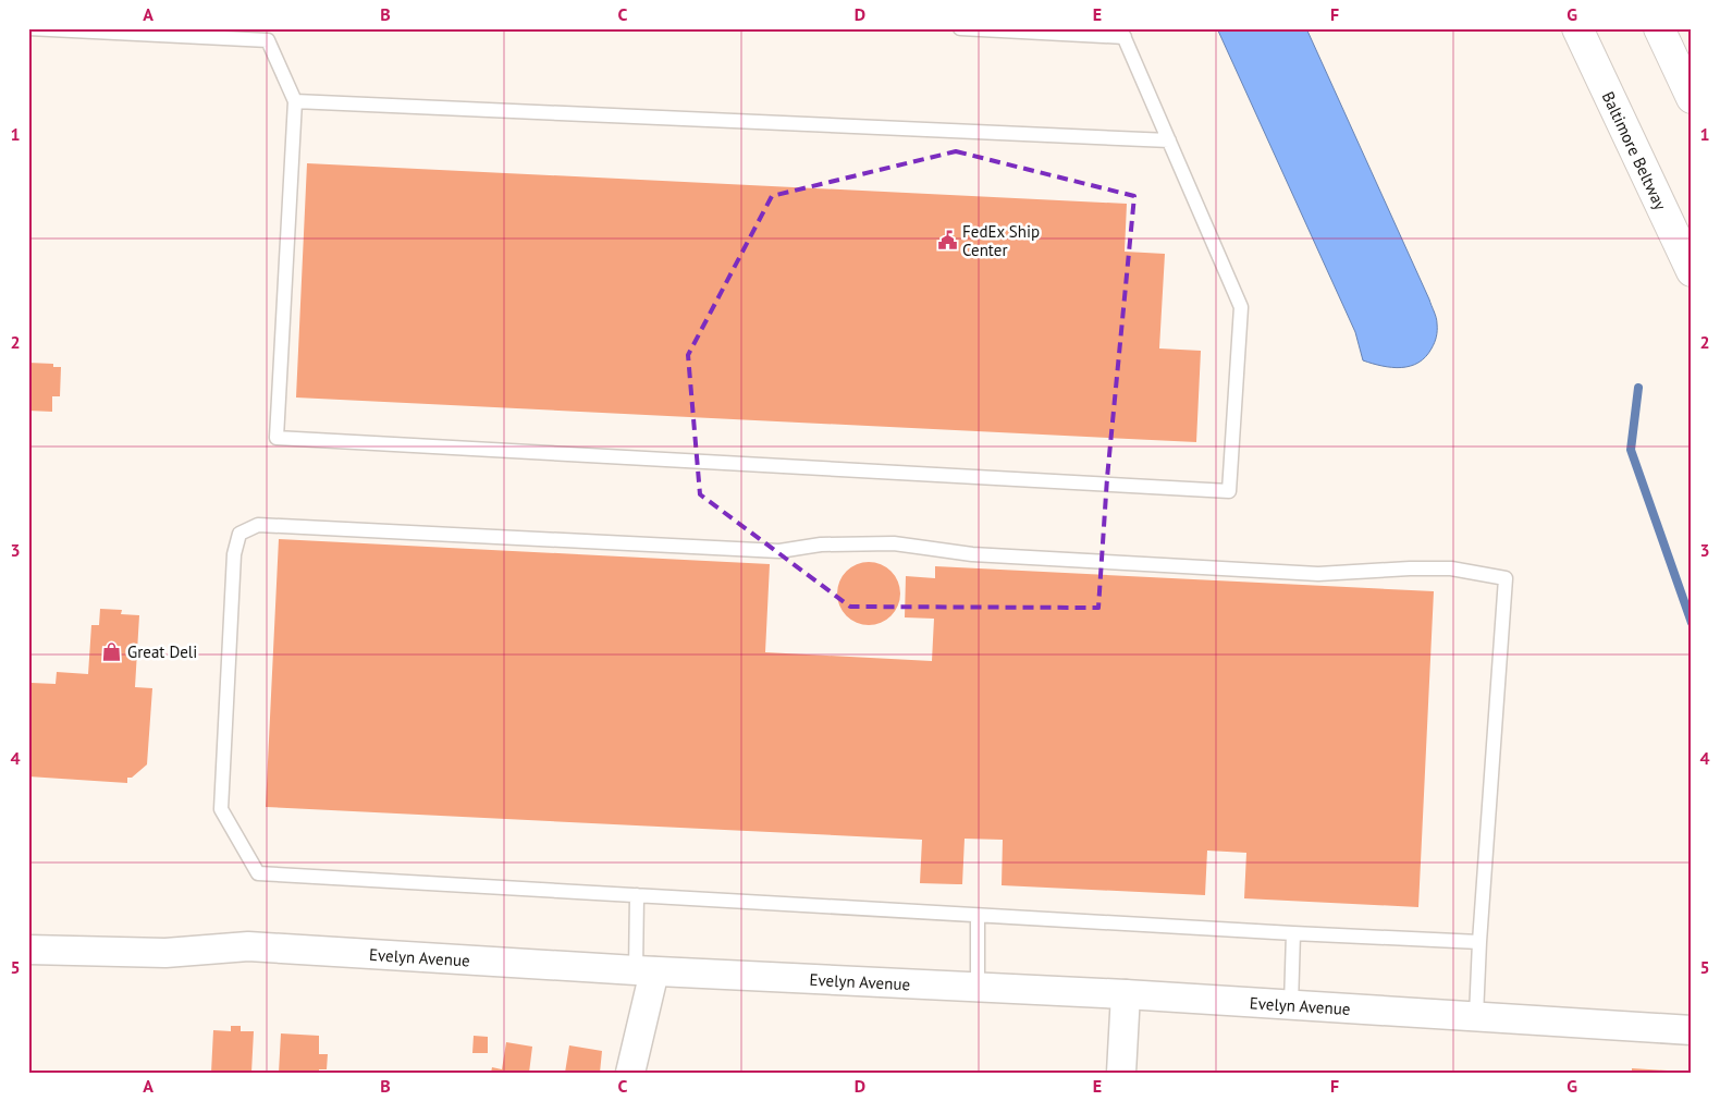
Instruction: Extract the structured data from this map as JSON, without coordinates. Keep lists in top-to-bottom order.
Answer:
{
  "streets": {
    "highway": ["Baltimore Beltway"],
    "street": ["Evelyn Avenue"]
  },
  "places": {
    "public building": ["FedEx Ship Center"],
    "shop": ["Great Deli"]
  },
  "grid": {
    "columns": [
      "A",
      "B",
      "C",
      "D",
      "E",
      "F",
      "G"
    ],
    "rows": [
      "1",
      "2",
      "3",
      "4",
      "5"
    ]
  }
}
